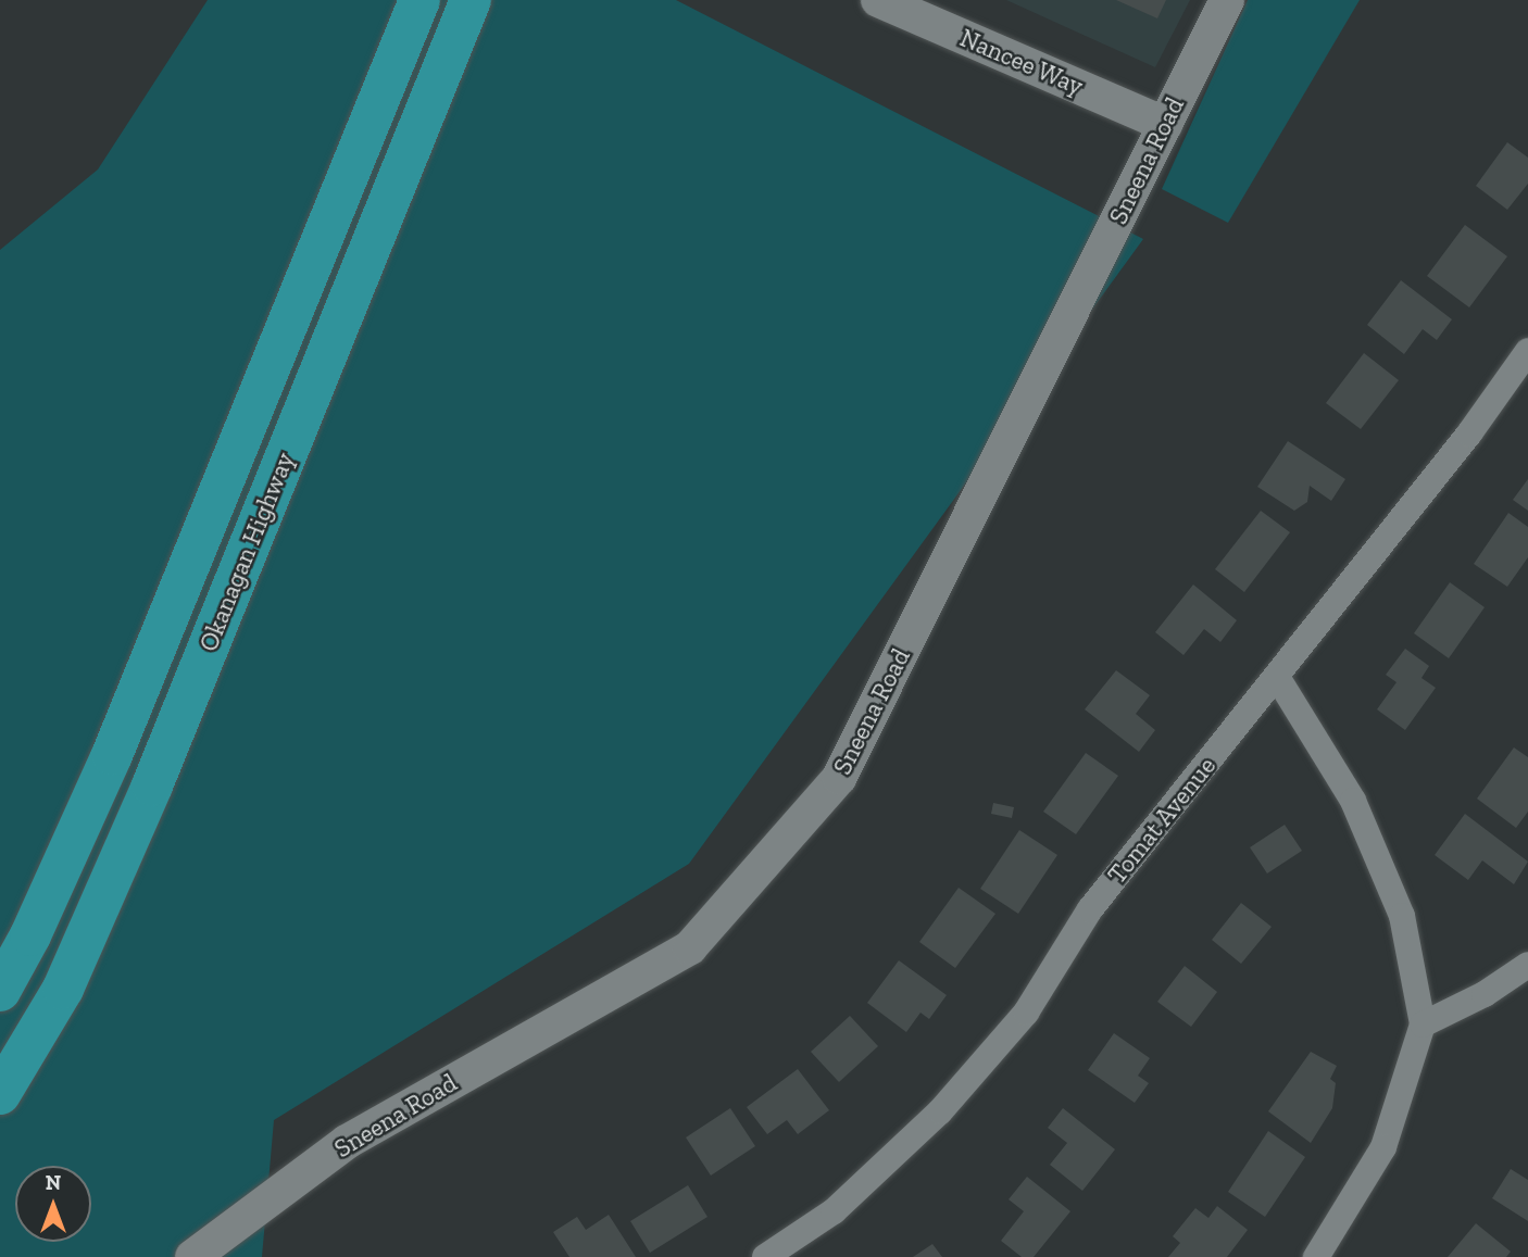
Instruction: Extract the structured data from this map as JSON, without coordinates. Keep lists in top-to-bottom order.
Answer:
{
  "streets": {
    "highway": ["Okanagan Highway"],
    "street": ["Nancee Way", "Sneena Road", "Tomat Avenue"]
  },
  "crossings": [
    ["Nancee Way", "Sneena Road"]
  ],
  "north": "top"
}
